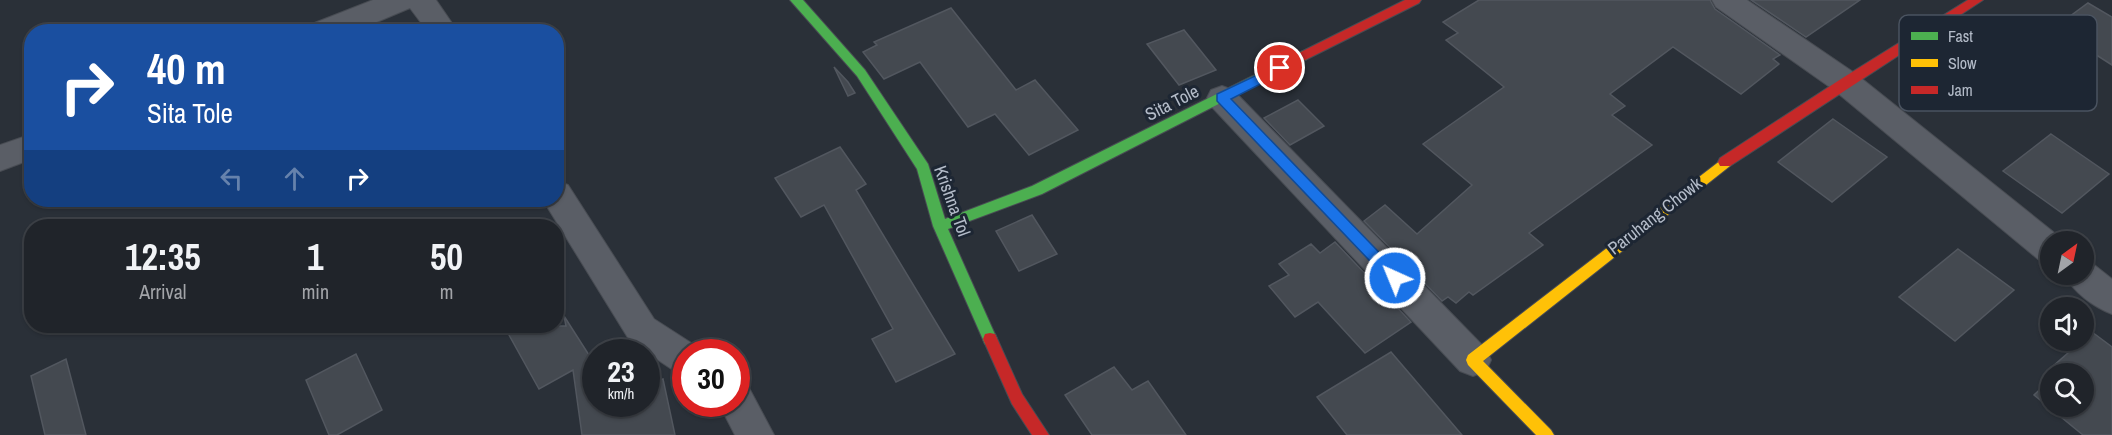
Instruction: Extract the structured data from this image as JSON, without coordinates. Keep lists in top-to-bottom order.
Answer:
{
  "streets": {
    "street": ["Sita Tole", "Krishna Tol", "Paruhang Chowk"]
  },
  "crossings": [
    ["Sita Tole", "Krishna Tol"]
  ],
  "legend": ["Fast", "Slow", "Jam"],
  "north": "top right",
  "page": {
    "turn": ["40 m", "Sita Tole"],
    "eta": [
      "12:35",
      "Arrival",
      "1",
      "min",
      "50",
      "m"
    ],
    "speed": "23 km/h",
    "limit": "30"
  }
}
